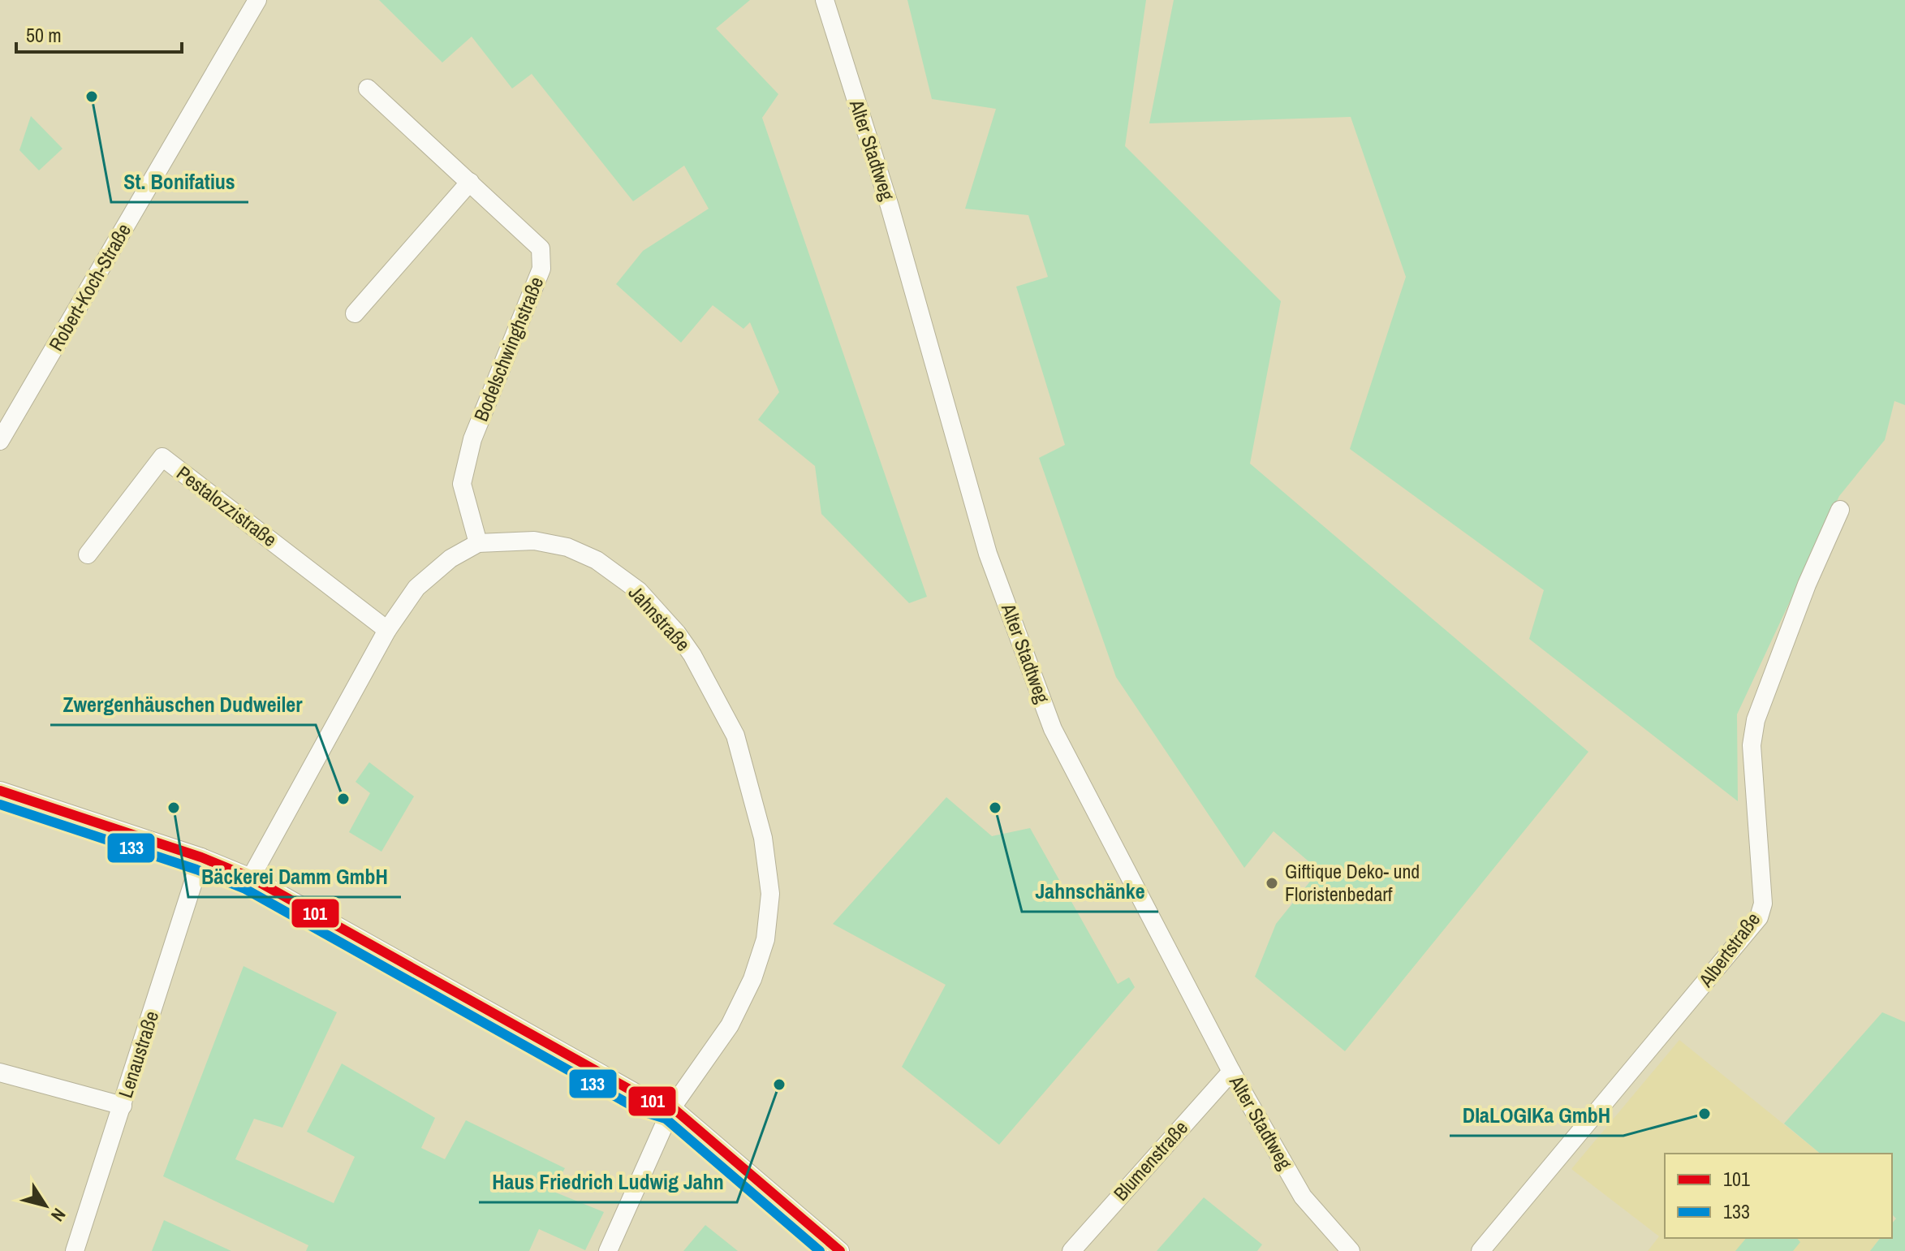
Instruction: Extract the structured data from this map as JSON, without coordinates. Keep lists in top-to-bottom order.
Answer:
{
  "streets": {
    "street": [
      "Alter Stadtweg",
      "Robert-Koch-Straße",
      "Bodelschwinghstraße",
      "Pestalozzistraße",
      "Jahnstraße",
      "Albertstraße",
      "Lenaustraße",
      "Blumenstraße"
    ]
  },
  "crossings": [
    ["Alter Stadtweg", "Blumenstraße"],
    ["Bodelschwinghstraße", "Jahnstraße"],
    ["Pestalozzistraße", "Jahnstraße"]
  ],
  "places": [
    "St. Bonifatius",
    "Zwergenhäuschen Dudweiler",
    "Bäckerei Damm GmbH",
    "Jahnschänke",
    "Giftique Deko- und Floristenbedarf",
    "Haus Friedrich Ludwig Jahn",
    "DIaLOGIKa GmbH"
  ],
  "lines": ["transit line 101", "transit line 133"],
  "legend": ["101", "133"],
  "scale_bar": "50 m",
  "north": "bottom right"
}
